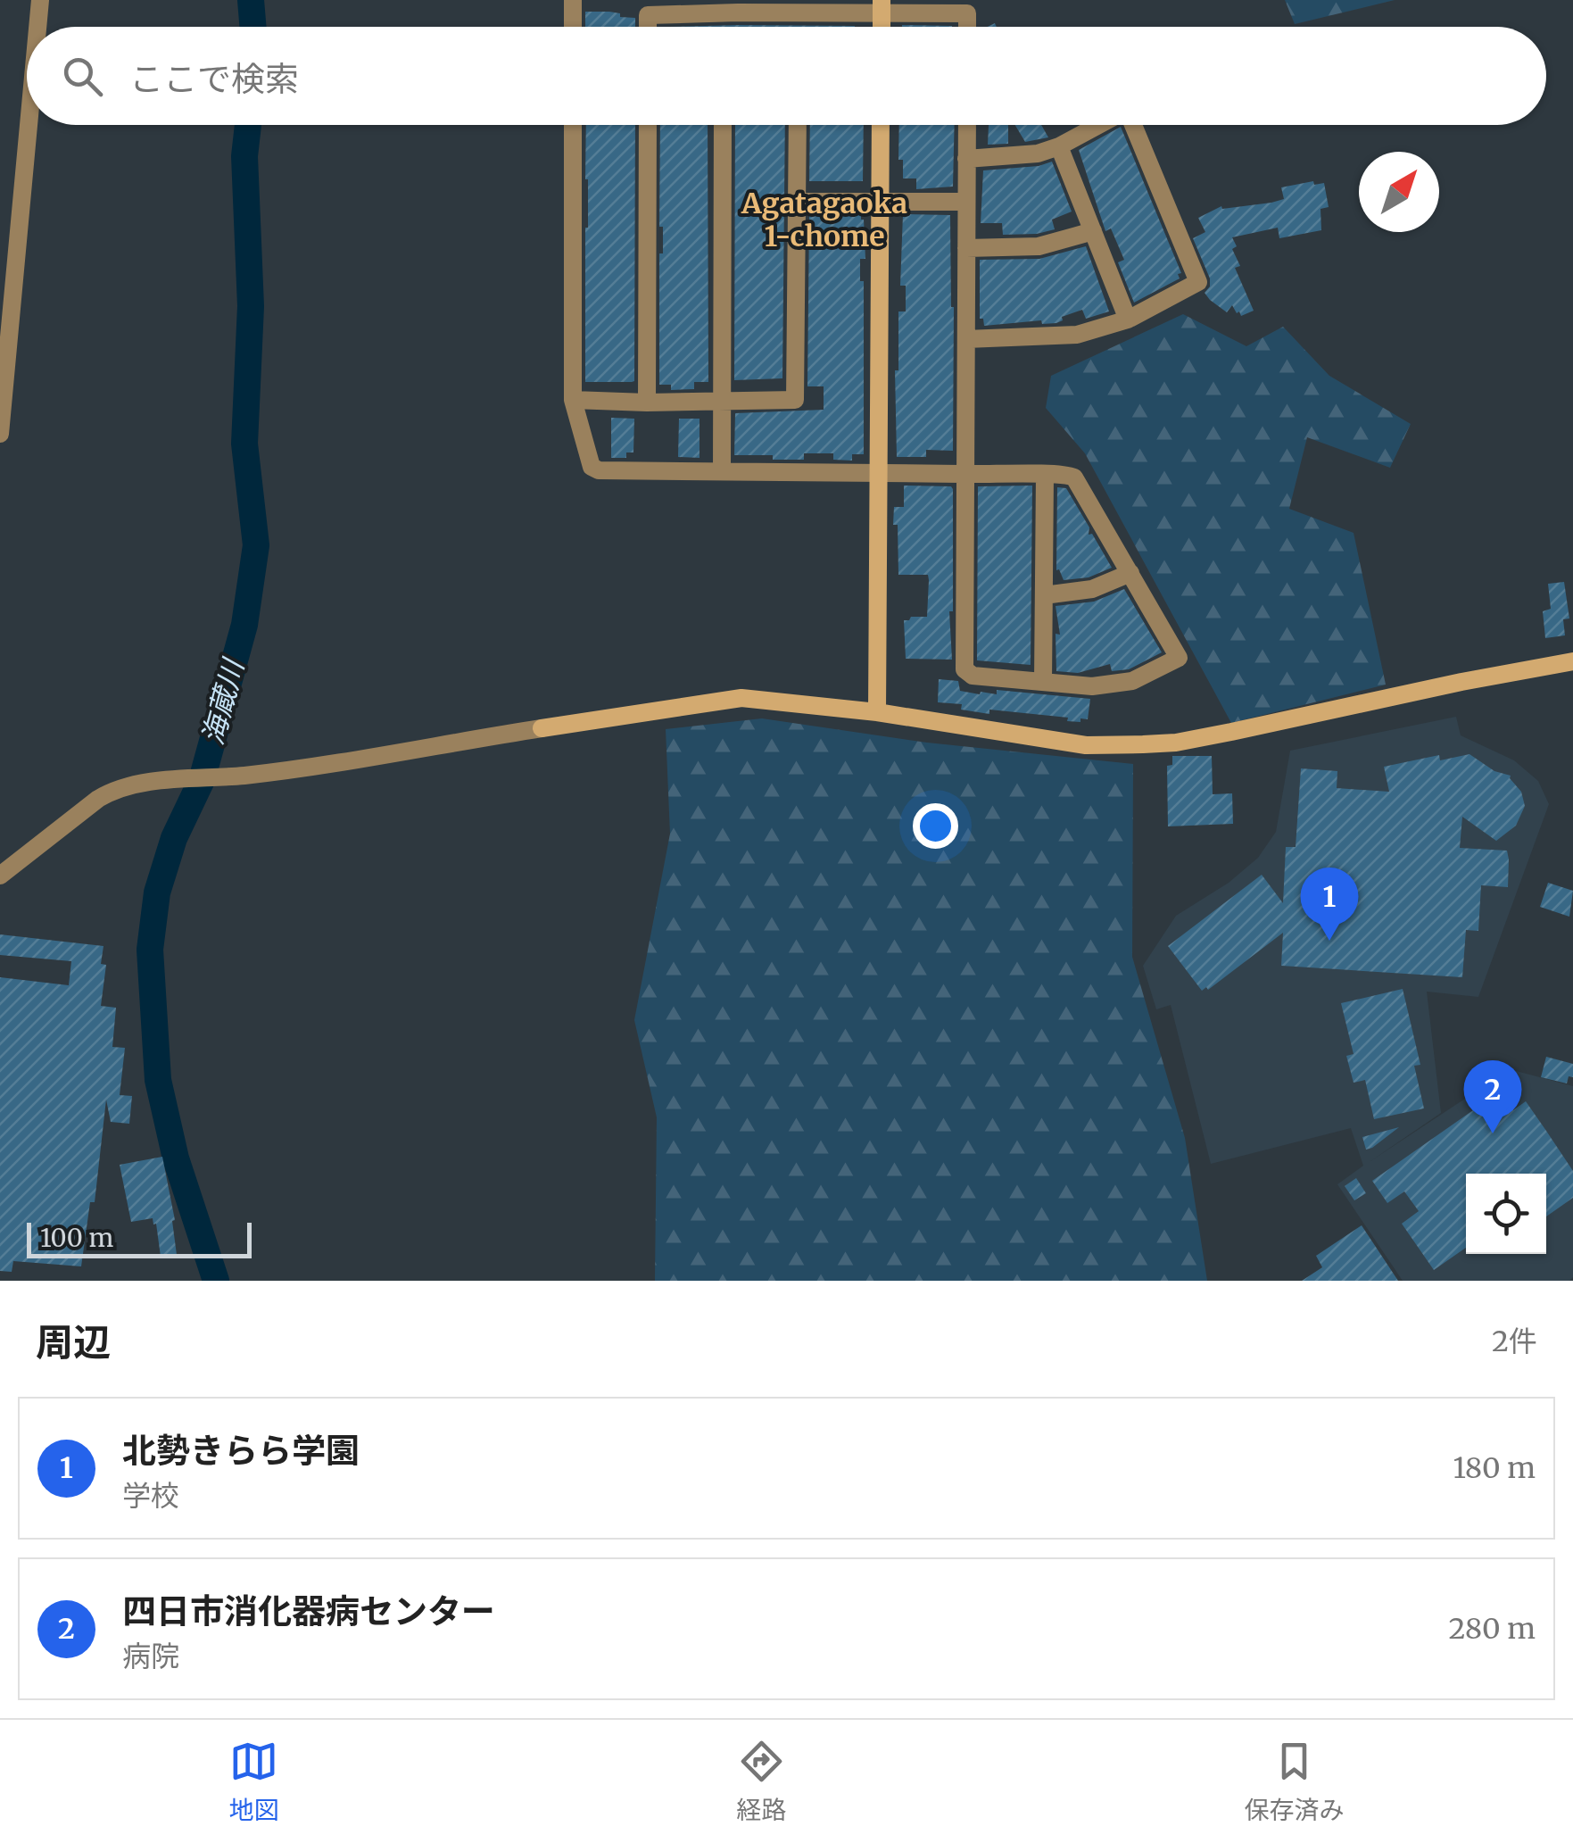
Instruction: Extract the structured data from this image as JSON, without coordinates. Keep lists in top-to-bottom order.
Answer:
{
  "districts": ["Agatagaoka 1-chome"],
  "water": ["海蔵川"],
  "scale_bar": "100 m",
  "north": "top right",
  "page": {
    "search": "ここで検索",
    "pins": ["1", "2"],
    "scale": "100 m",
    "heading": ["周辺", "2件"],
    "list": [
      {
        "mark": "1",
        "name": "北勢きらら学園",
        "note": "学校",
        "value": "180 m"
      },
      {
        "mark": "2",
        "name": "四日市消化器病センター",
        "note": "病院",
        "value": "280 m"
      }
    ],
    "nav": ["地図", "経路", "保存済み"]
  }
}
